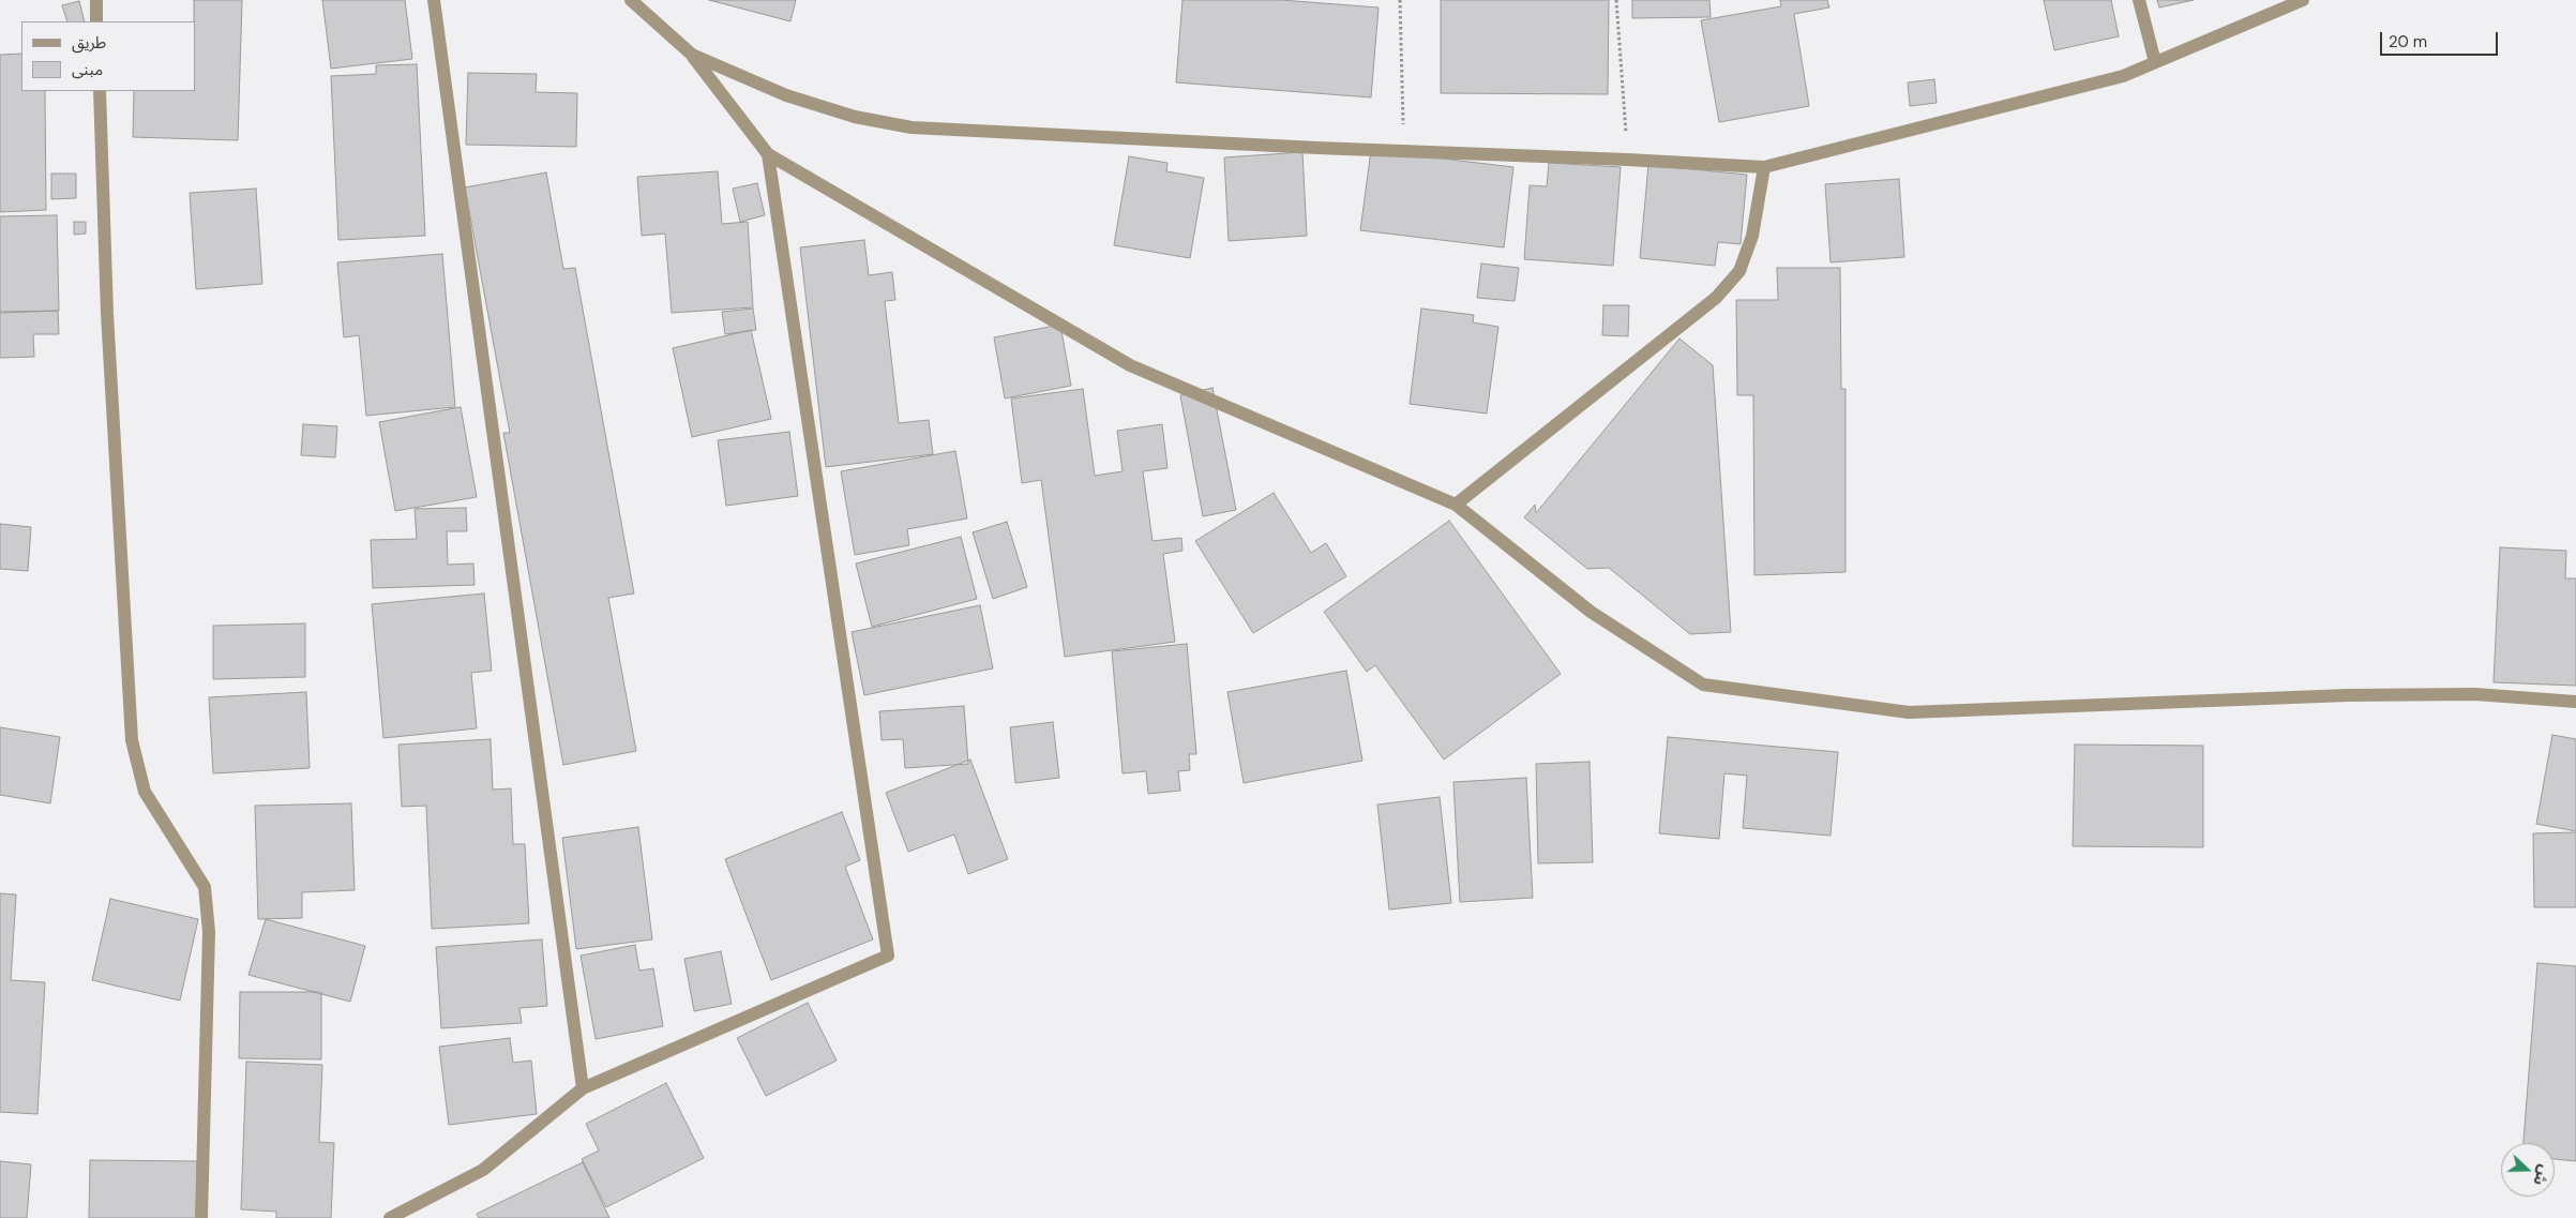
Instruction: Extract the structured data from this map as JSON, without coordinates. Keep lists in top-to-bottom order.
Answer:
{
  "legend": ["طريق", "مبنى"],
  "scale_bar": "20 m",
  "north": "right"
}
